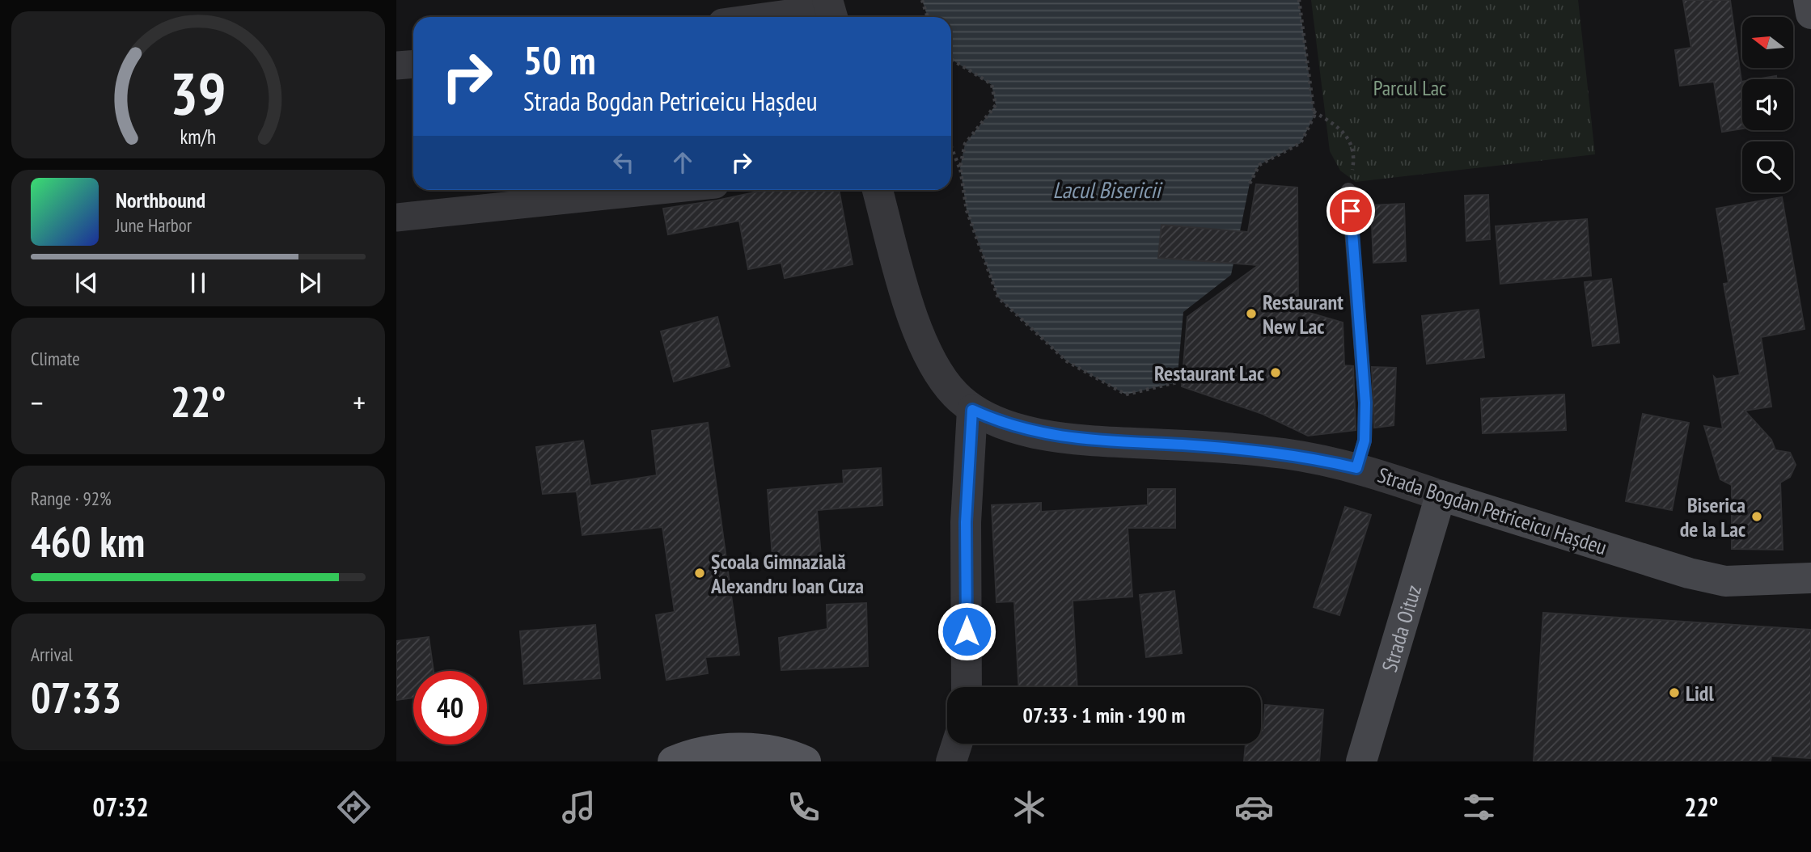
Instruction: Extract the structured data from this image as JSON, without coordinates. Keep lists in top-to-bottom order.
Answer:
{
  "streets": {
    "main road": ["Strada Bogdan Petriceicu Hașdeu", "Strada Oituz"]
  },
  "crossings": [
    ["Strada Bogdan Petriceicu Hașdeu", "Strada Oituz"]
  ],
  "water": ["Lacul Bisericii"],
  "parks": ["Parcul Lac"],
  "places": [
    "Restaurant New Lac",
    "Restaurant Lac",
    "Biserica de la Lac",
    "Școala Gimnazială Alexandru Ioan Cuza",
    "Lidl"
  ],
  "north": "left",
  "page": {
    "turn": ["50 m", "Strada Bogdan Petriceicu Hașdeu"],
    "song": ["Northbound", "June Harbor"],
    "tile": [
      "Climate",
      ["Range · 92%", "460 km"],
      ["Arrival", "07:33"]
    ],
    "heat": ["−", "22°", "+"],
    "limit": "40",
    "trip": "07:33 · 1 min · 190 m",
    "tabs": ["07:32", "22°"],
    "gauge": ["39", "km/h"]
  }
}
